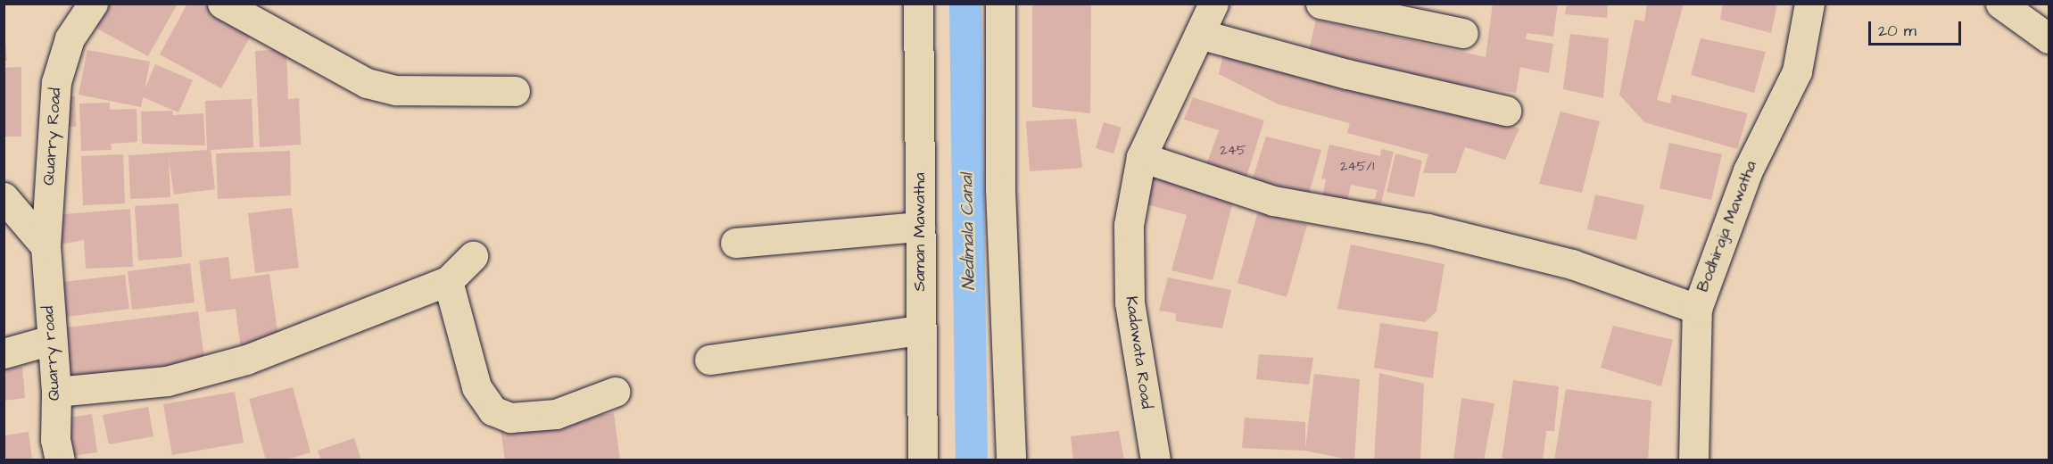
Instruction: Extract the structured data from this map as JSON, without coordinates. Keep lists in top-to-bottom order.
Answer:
{
  "streets": {
    "street": [
      "Quarry Road",
      "Bodhiraja Mawatha",
      "Saman Mawatha",
      "Kadawata Road",
      "Quarry road"
    ]
  },
  "crossings": [
    ["Quarry Road", "Quarry road"]
  ],
  "water": ["Nedimala Canal"],
  "house_numbers": ["245", "245/1"],
  "scale_bar": "20 m"
}
